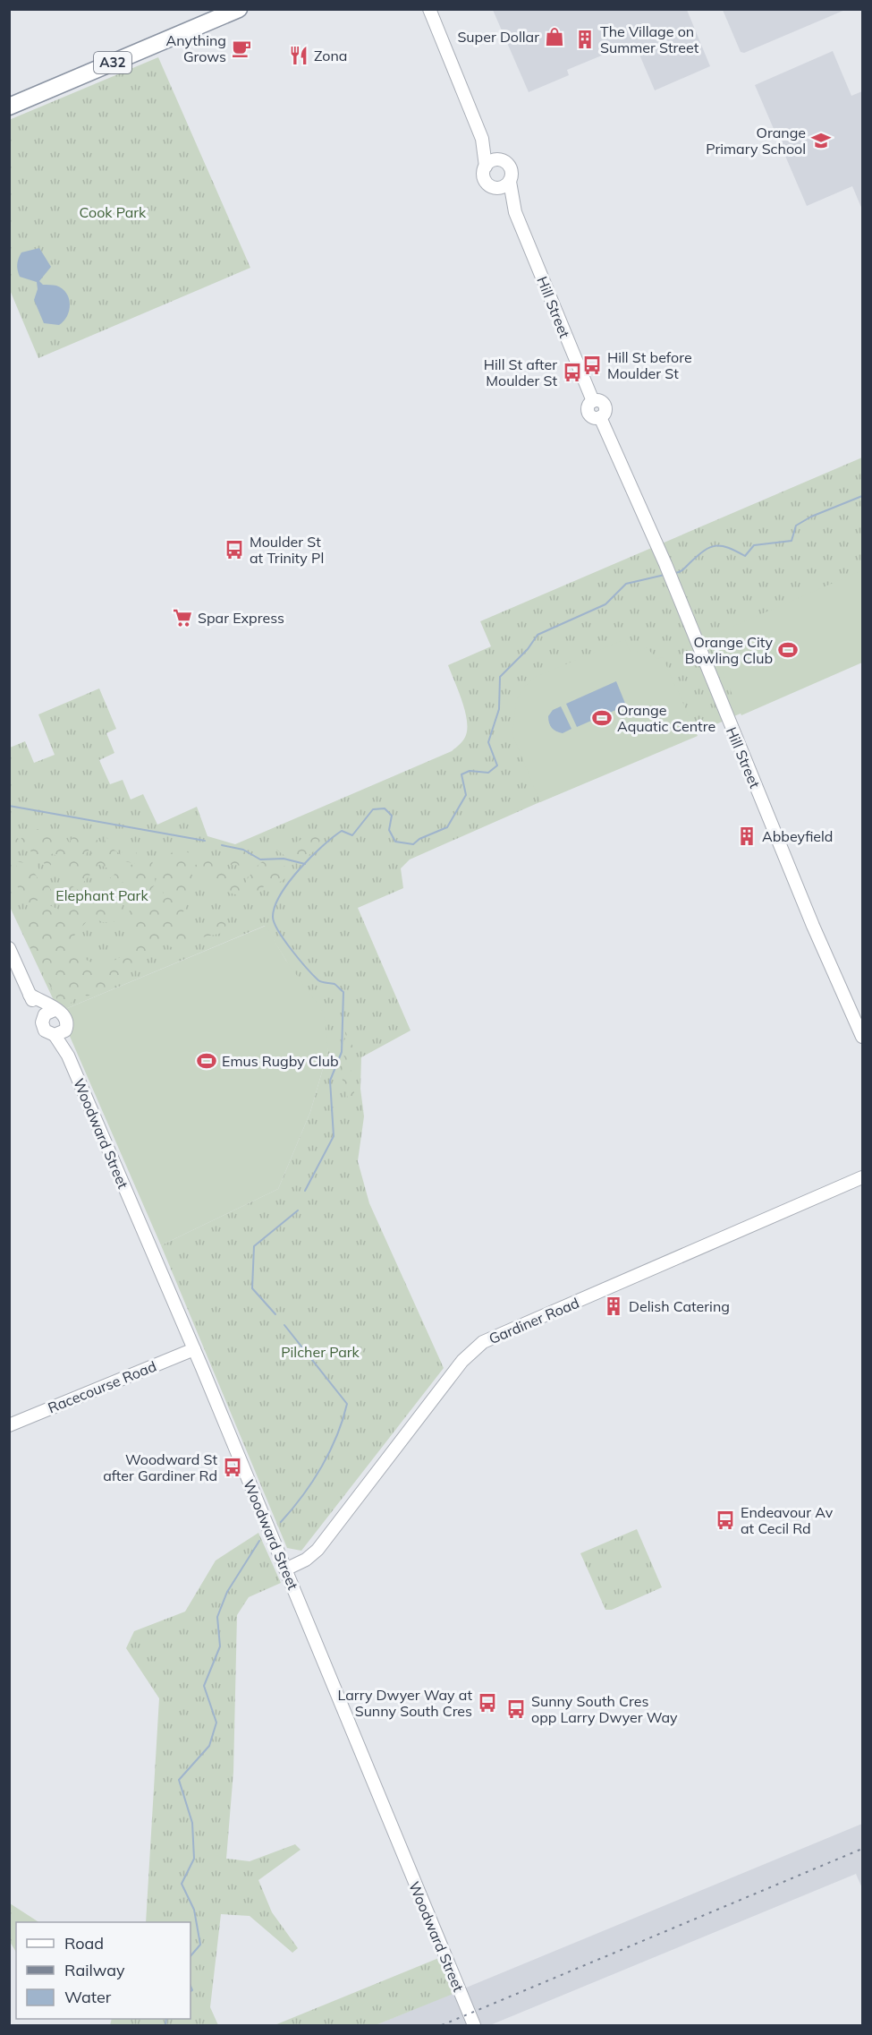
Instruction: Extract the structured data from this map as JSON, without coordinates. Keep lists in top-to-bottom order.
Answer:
{
  "streets": {
    "highway": ["A32"],
    "street": [
      "Hill Street",
      "Woodward Street",
      "Gardiner Road",
      "Racecourse Road"
    ]
  },
  "crossings": [
    ["Woodward Street", "Gardiner Road"],
    ["Woodward Street", "Racecourse Road"]
  ],
  "parks": ["Cook Park", "Elephant Park", "Pilcher Park"],
  "places": {
    "shop": ["Super Dollar"],
    "building": ["The Village on Summer Street", "Abbeyfield", "Delish Catering"],
    "cafe": ["Anything Grows"],
    "restaurant": ["Zona"],
    "school or university": ["Orange Primary School"],
    "bus stop": [
      "Hill St before Moulder St",
      "Hill St after Moulder St",
      "Moulder St at Trinity Pl",
      "Woodward St after Gardiner Rd",
      "Endeavour Av at Cecil Rd",
      "Larry Dwyer Way at Sunny South Cres",
      "Sunny South Cres opp Larry Dwyer Way"
    ],
    "supermarket": ["Spar Express"],
    "sports": ["Orange City Bowling Club", "Orange Aquatic Centre", "Emus Rugby Club"]
  },
  "legend": ["Road", "Railway", "Water"]
}
